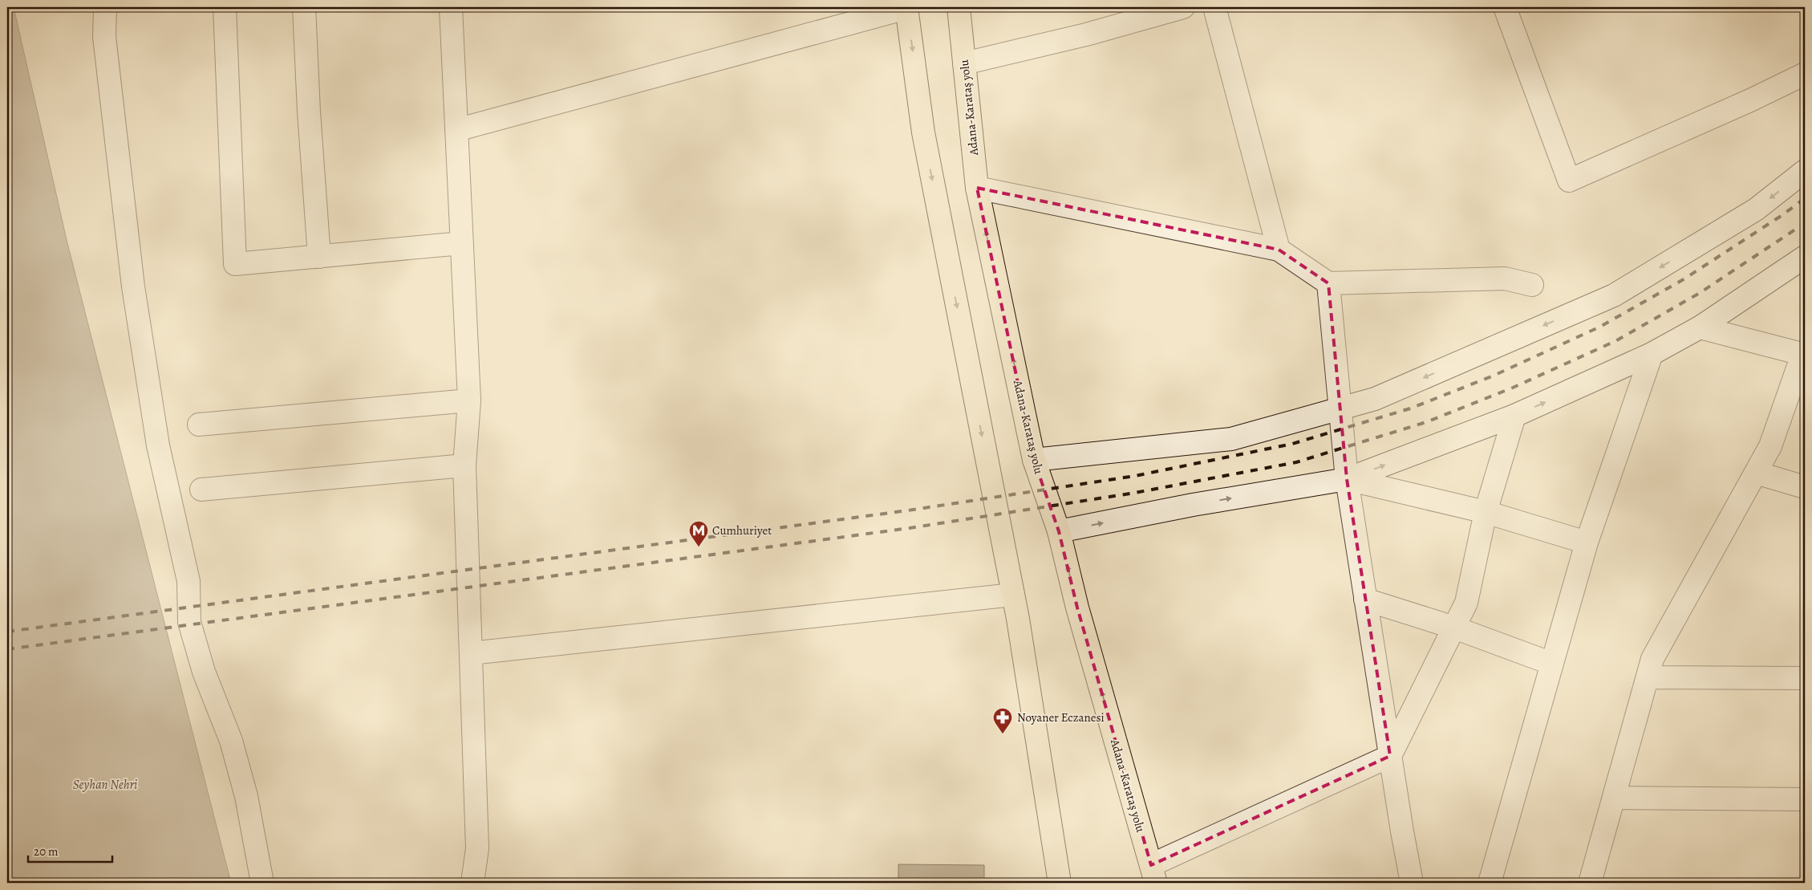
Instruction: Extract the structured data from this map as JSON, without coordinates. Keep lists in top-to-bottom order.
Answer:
{
  "streets": {
    "main road": ["Adana-Karataş yolu"]
  },
  "water": ["Seyhan Nehri"],
  "places": {
    "metro station": ["Cumhuriyet"],
    "pharmacy": ["Noyaner Eczanesi"]
  },
  "scale_bar": "20 m"
}
